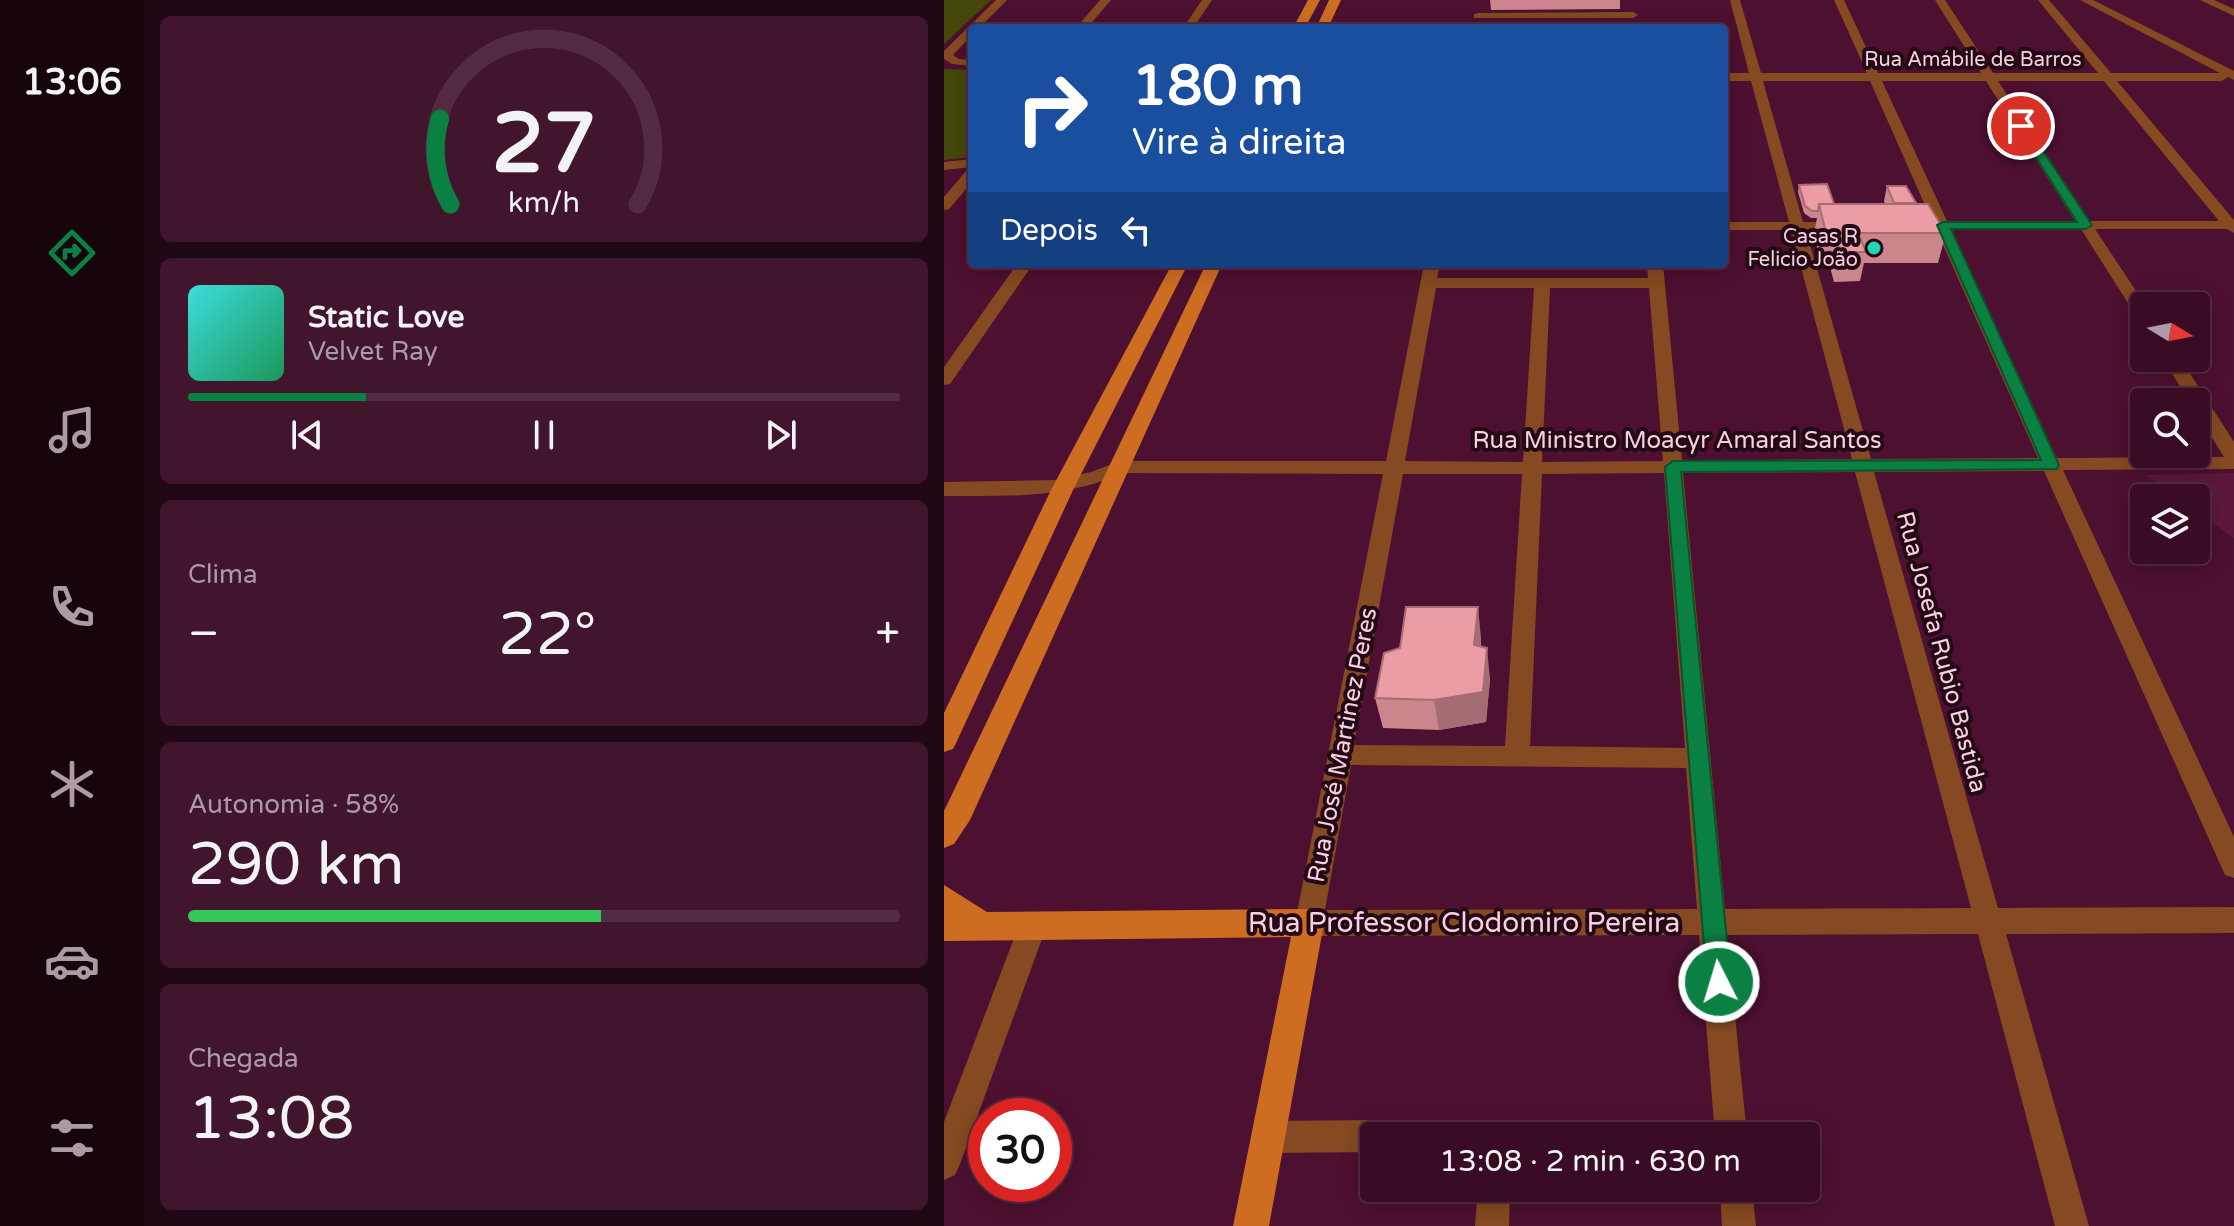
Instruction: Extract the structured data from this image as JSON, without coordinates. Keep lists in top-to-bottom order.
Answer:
{
  "streets": {
    "main road": ["Rua José Martinez Peres", "Rua Professor Clodomiro Pereira"],
    "street": ["Rua Amábile de Barros", "Rua Ministro Moacyr Amaral Santos", "Rua Josefa Rubio Bastida"]
  },
  "crossings": [
    ["Rua Amábile de Barros", "Rua Josefa Rubio Bastida"],
    ["Rua Ministro Moacyr Amaral Santos", "Rua Josefa Rubio Bastida"],
    ["Rua Ministro Moacyr Amaral Santos", "Rua José Martinez Peres"],
    ["Rua Josefa Rubio Bastida", "Rua Professor Clodomiro Pereira"],
    ["Rua José Martinez Peres", "Rua Professor Clodomiro Pereira"]
  ],
  "places": ["Casas R Felicio João"],
  "north": "right",
  "page": {
    "tabs": "13:06",
    "turn": ["180 m", "Vire à direita"],
    "then": "Depois",
    "song": ["Static Love", "Velvet Ray"],
    "tile": [
      "Clima",
      ["Autonomia · 58%", "290 km"],
      ["Chegada", "13:08"]
    ],
    "heat": ["−", "22°", "+"],
    "limit": "30",
    "trip": "13:08 · 2 min · 630 m",
    "gauge": ["27", "km/h"]
  }
}
